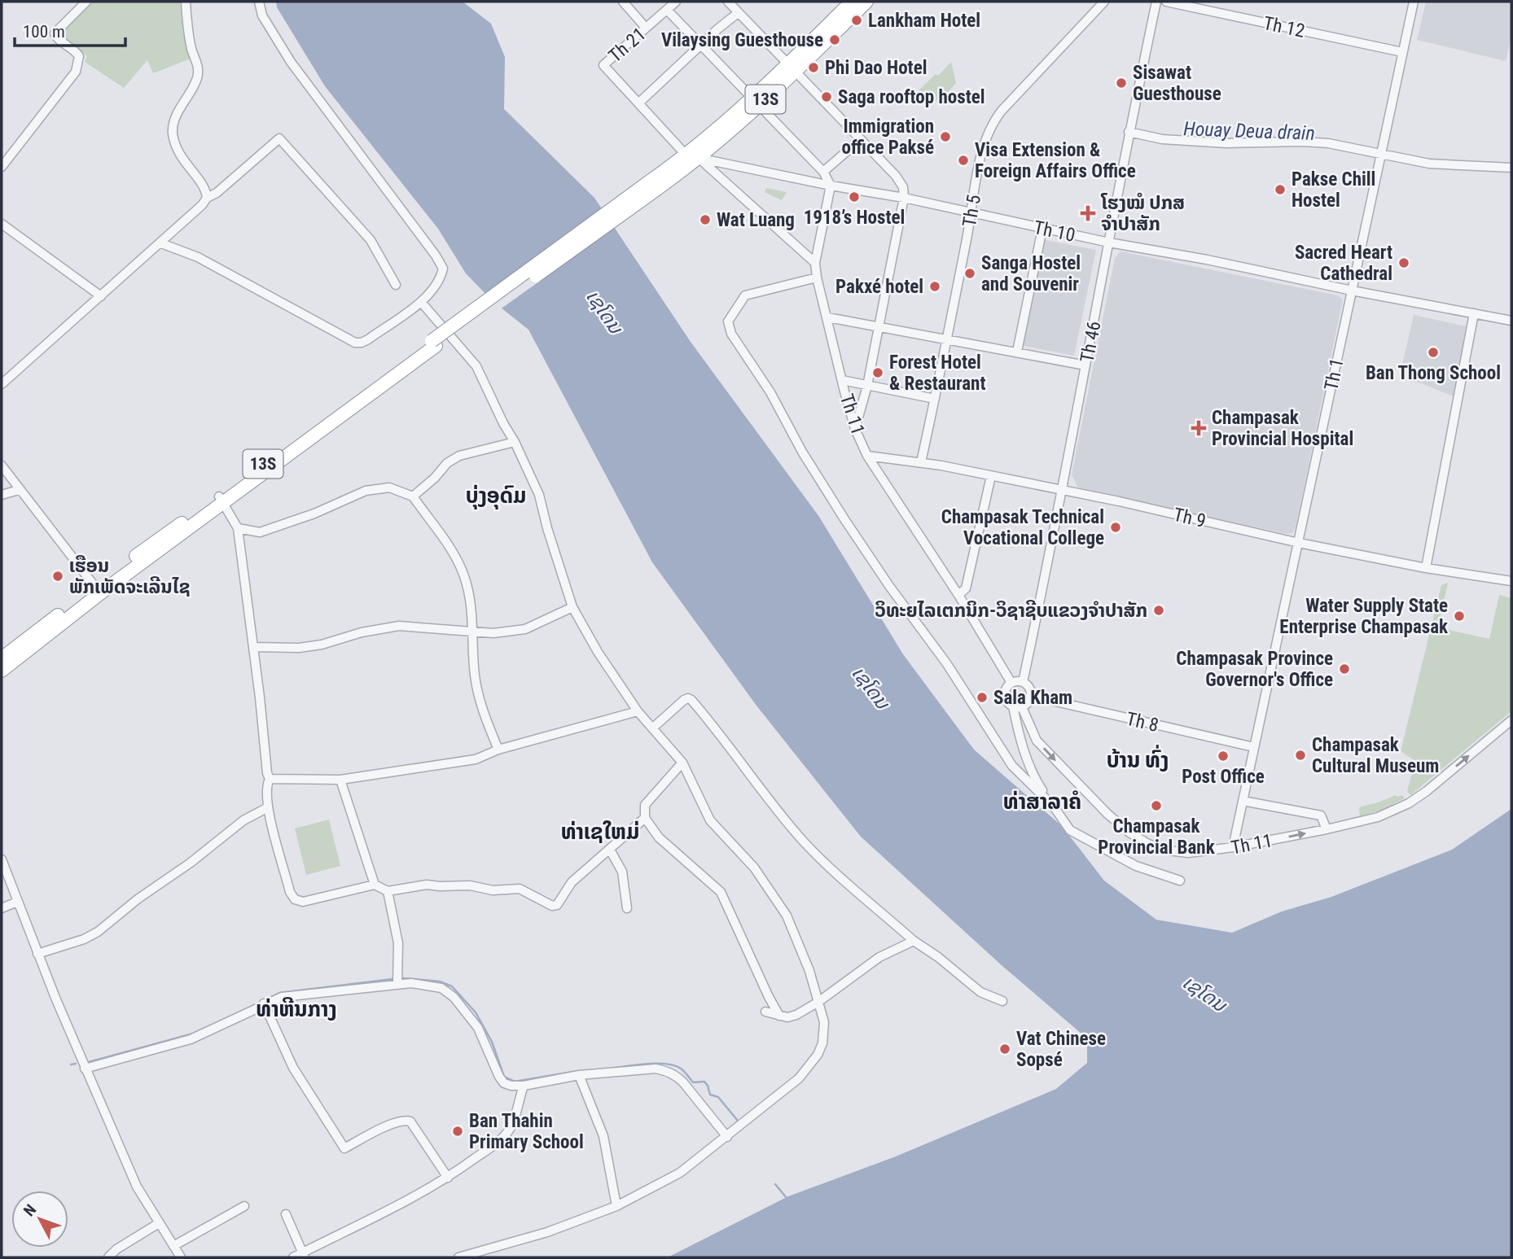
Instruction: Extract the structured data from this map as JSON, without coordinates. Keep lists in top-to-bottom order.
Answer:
{
  "streets": {
    "highway": ["13S"],
    "street": [
      "Th 12",
      "Th 21",
      "Th 5",
      "Th 10",
      "Th 46",
      "Th 1",
      "Th 11",
      "Th 9",
      "Th 8"
    ]
  },
  "crossings": [
    ["Th 12", "Th 1"],
    ["13S", "Th 10"],
    ["Th 5", "Th 10"],
    ["Th 5", "Th 9"],
    ["Th 10", "Th 46"],
    ["Th 10", "Th 1"],
    ["Th 10", "Th 11"],
    ["Th 46", "Th 11"],
    ["Th 46", "Th 9"],
    ["Th 46", "Th 8"],
    ["Th 1", "Th 11"],
    ["Th 1", "Th 9"],
    ["Th 1", "Th 8"],
    ["Th 11", "Th 9"],
    ["Th 11", "Th 8"]
  ],
  "one_way": ["Th 11"],
  "districts": [
    "ບຸ່ງອຸດົມ",
    "ບ້ານ ທົ່ງ",
    "ທ່າສາລາຄໍ",
    "ທ່າເຊໃຫມ່",
    "ທ່າຫີນກາງ"
  ],
  "water": ["Houay Deua drain", "ເຊໂດນ"],
  "places": {
    "other": [
      "Lankham Hotel",
      "Vilaysing Guesthouse",
      "Phi Dao Hotel",
      "Sisawat Guesthouse",
      "Saga rooftop hostel",
      "Immigration office Paksé",
      "Visa Extension & Foreign Affairs Office",
      "Pakse Chill Hostel",
      "1918’s Hostel",
      "Wat Luang",
      "Sacred Heart Cathedral",
      "Sanga Hostel and Souvenir",
      "Pakxé hotel",
      "Ban Thong School",
      "Forest Hotel & Restaurant",
      "Champasak Technical Vocational College",
      "ເຮືອນ ພັກເພັດຈະເລີນໄຊ",
      "ວິທະຍໄລເຕກນິກ-ວິຊາຊີບແຂວງຈໍາປາສັກ",
      "Water Supply State Enterprise Champasak",
      "Champasak Province Governor's Office",
      "Sala Kham",
      "Champasak Cultural Museum",
      "Post Office",
      "Champasak Provincial Bank",
      "Vat Chinese Sopsé",
      "Ban Thahin Primary School"
    ],
    "health": ["ໂຮງໝໍ ປກສ ຈຳປາສັກ", "Champasak Provincial Hospital"]
  },
  "scale_bar": "100 m",
  "north": "top left"
}
